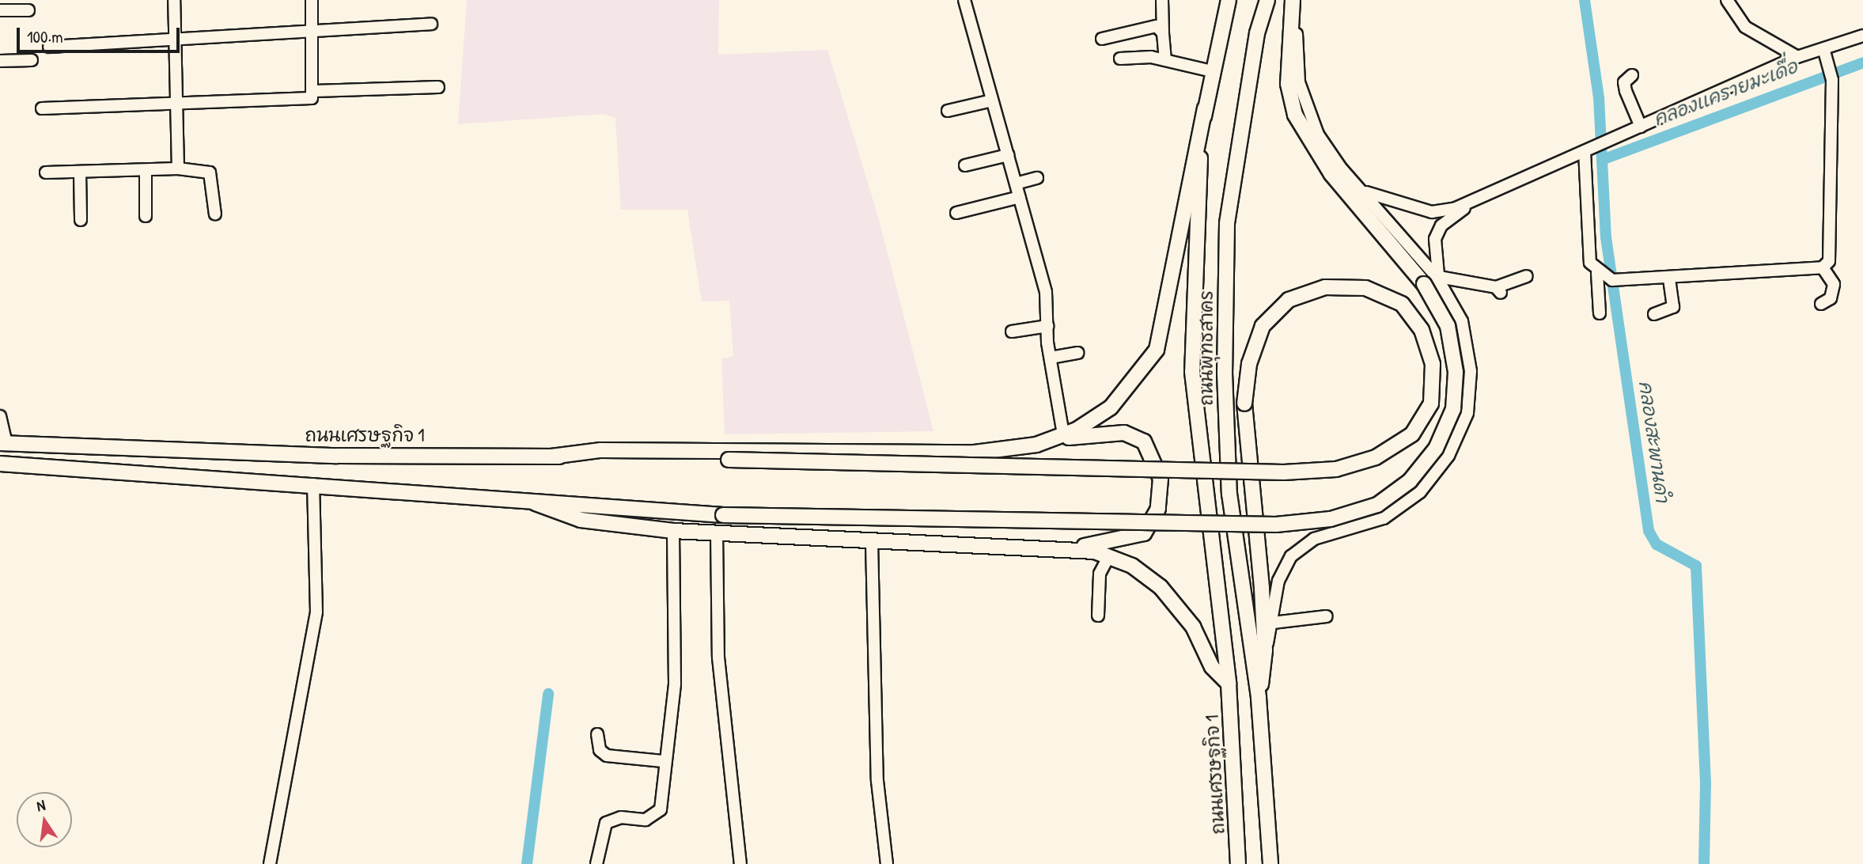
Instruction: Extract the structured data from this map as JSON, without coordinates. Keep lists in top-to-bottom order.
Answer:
{
  "streets": {
    "main road": ["ถนนพุทธสาคร", "ถนนเศรษฐกิจ 1"]
  },
  "crossings": [
    ["ถนนพุทธสาคร", "ถนนเศรษฐกิจ 1"]
  ],
  "water": ["คลองแครายมะเดื่อ", "คลองสะพานดำ"],
  "scale_bar": "100 m",
  "north": "top"
}
